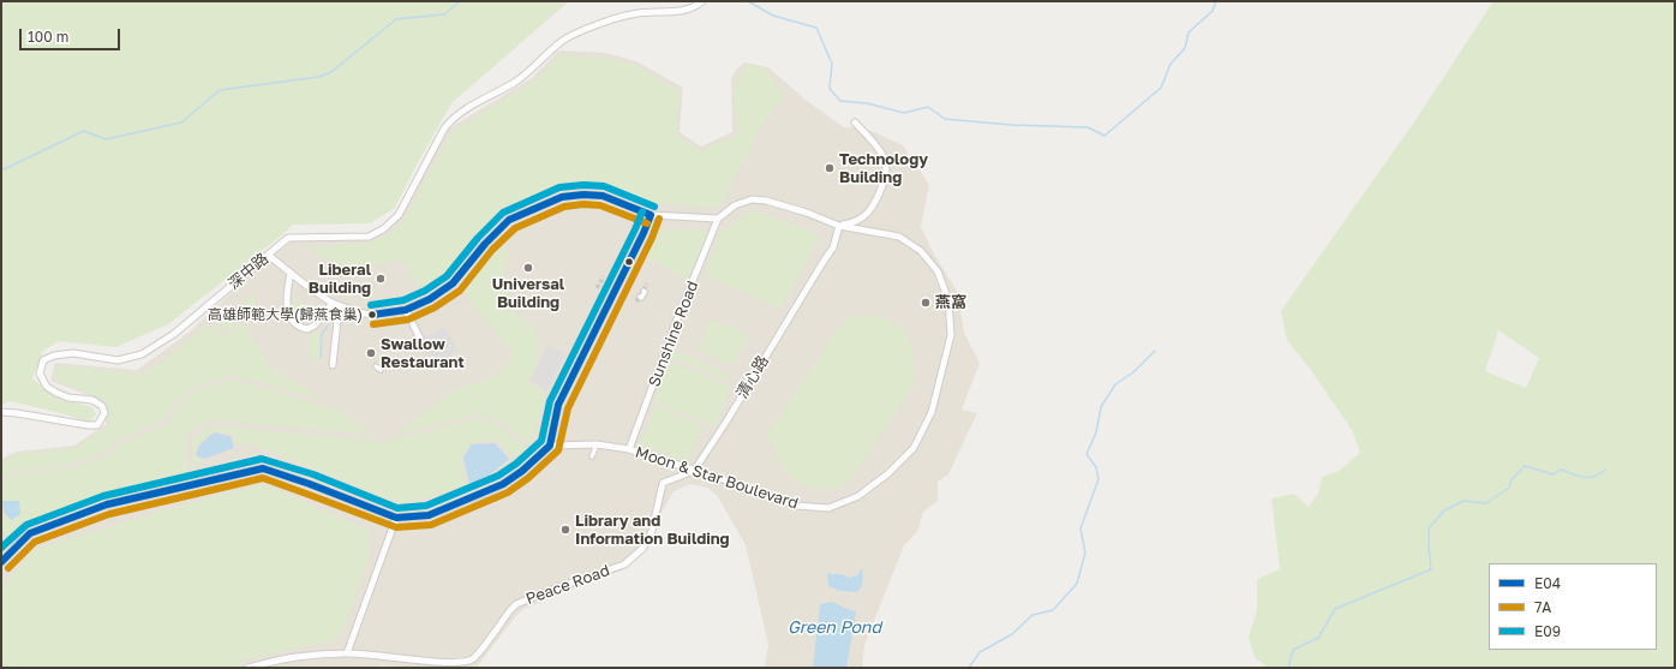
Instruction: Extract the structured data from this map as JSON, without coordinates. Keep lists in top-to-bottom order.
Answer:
{
  "streets": {
    "street": [
      "深中路",
      "Sunshine Road",
      "清心路",
      "Moon & Star Boulevard"
    ]
  },
  "crossings": [
    ["Sunshine Road", "Moon & Star Boulevard"],
    ["清心路", "Moon & Star Boulevard"]
  ],
  "water": ["Green Pond"],
  "places": [
    "Technology Building",
    "Universal Building",
    "Liberal Building",
    "燕窩",
    "高雄師範大學(歸燕食巢)",
    "Swallow Restaurant",
    "Library and Information Building"
  ],
  "lines": ["transit line E09", "transit line E04", "transit line 7A"],
  "legend": ["E04", "7A", "E09"],
  "scale_bar": "100 m"
}
